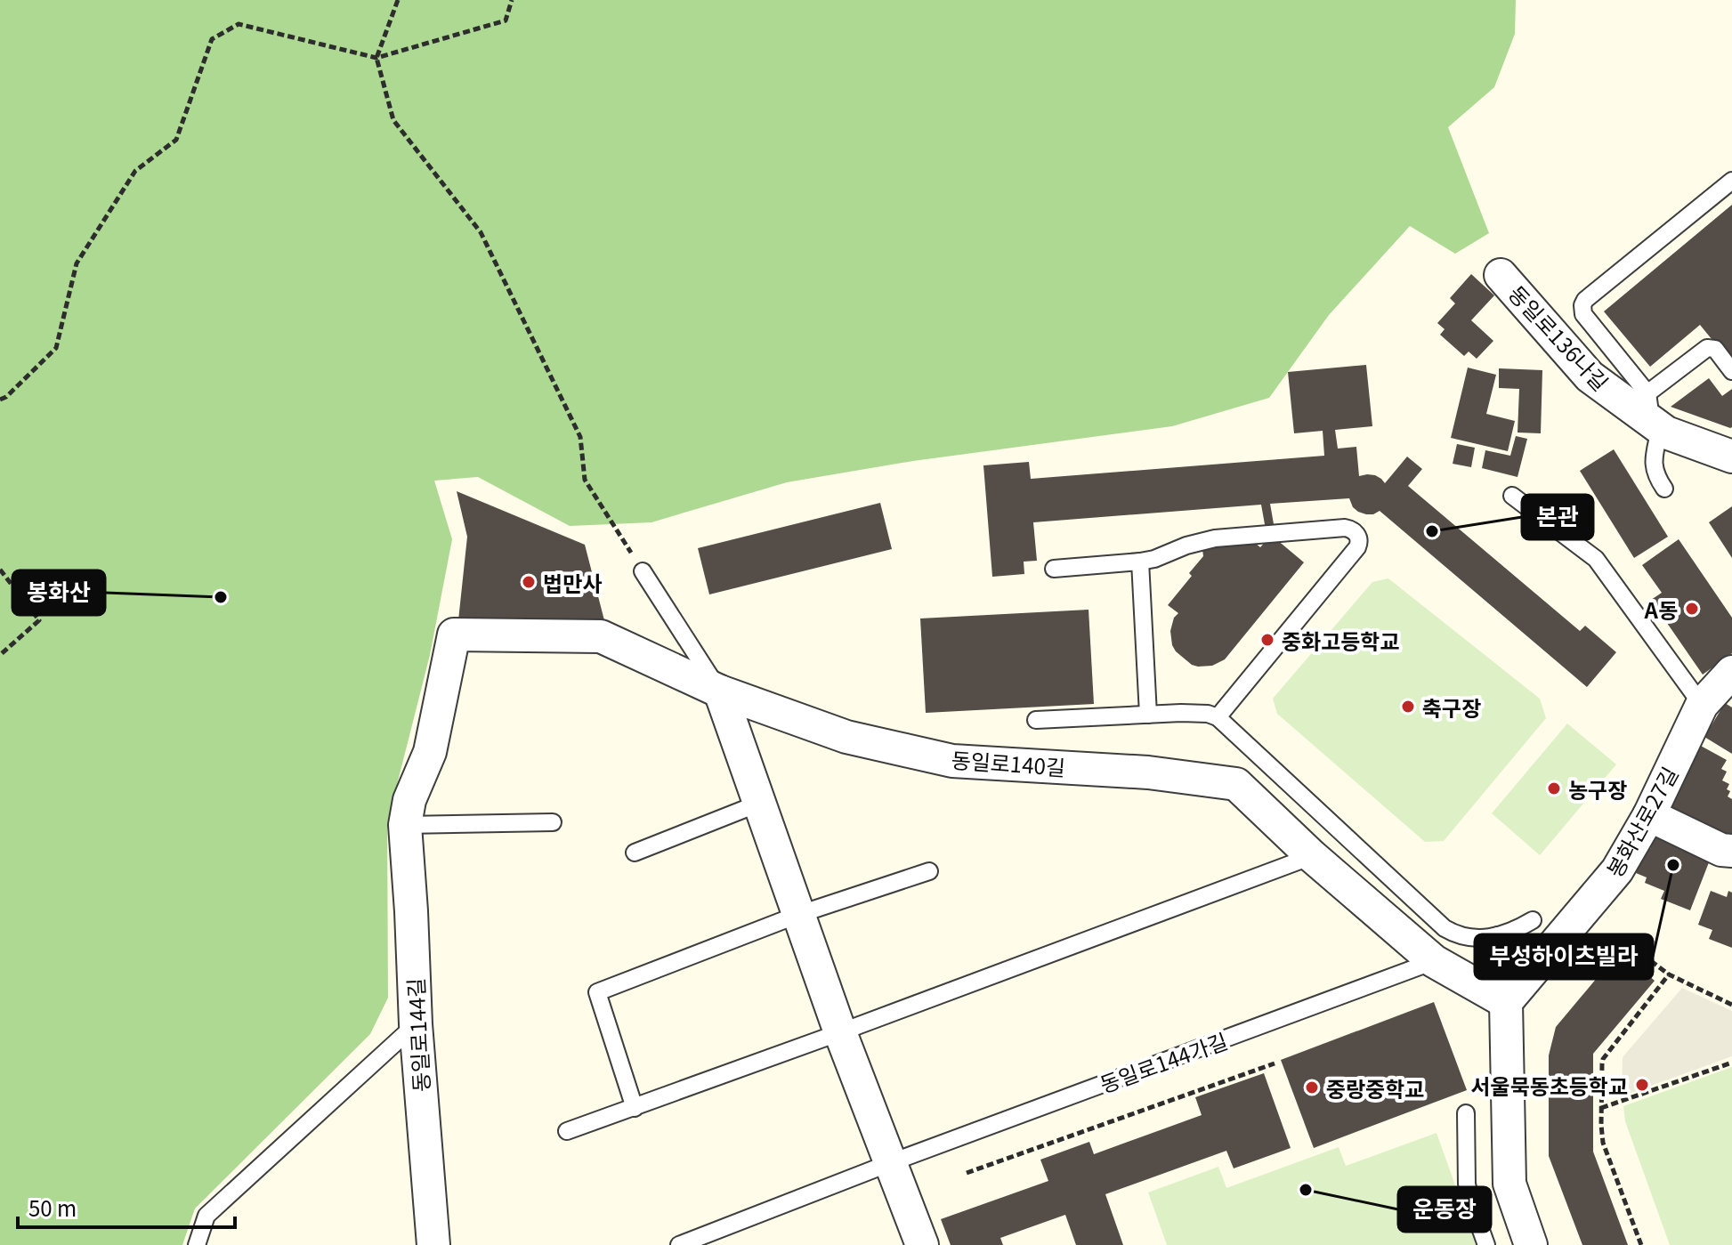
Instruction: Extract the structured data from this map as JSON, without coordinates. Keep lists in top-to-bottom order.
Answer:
{
  "streets": {
    "street": [
      "동일로136나길",
      "동일로140길",
      "봉화산로27길",
      "동일로144길"
    ],
    "lane": ["동일로144가길"]
  },
  "crossings": [
    ["동일로140길", "봉화산로27길"],
    ["동일로140길", "동일로144길"],
    ["동일로140길", "동일로144가길"]
  ],
  "places": [
    "본관",
    "법만사",
    "봉화산",
    "A동",
    "중화고등학교",
    "축구장",
    "농구장",
    "부성하이츠빌라",
    "서울묵동초등학교",
    "중랑중학교",
    "운동장"
  ],
  "scale_bar": "50 m"
}
